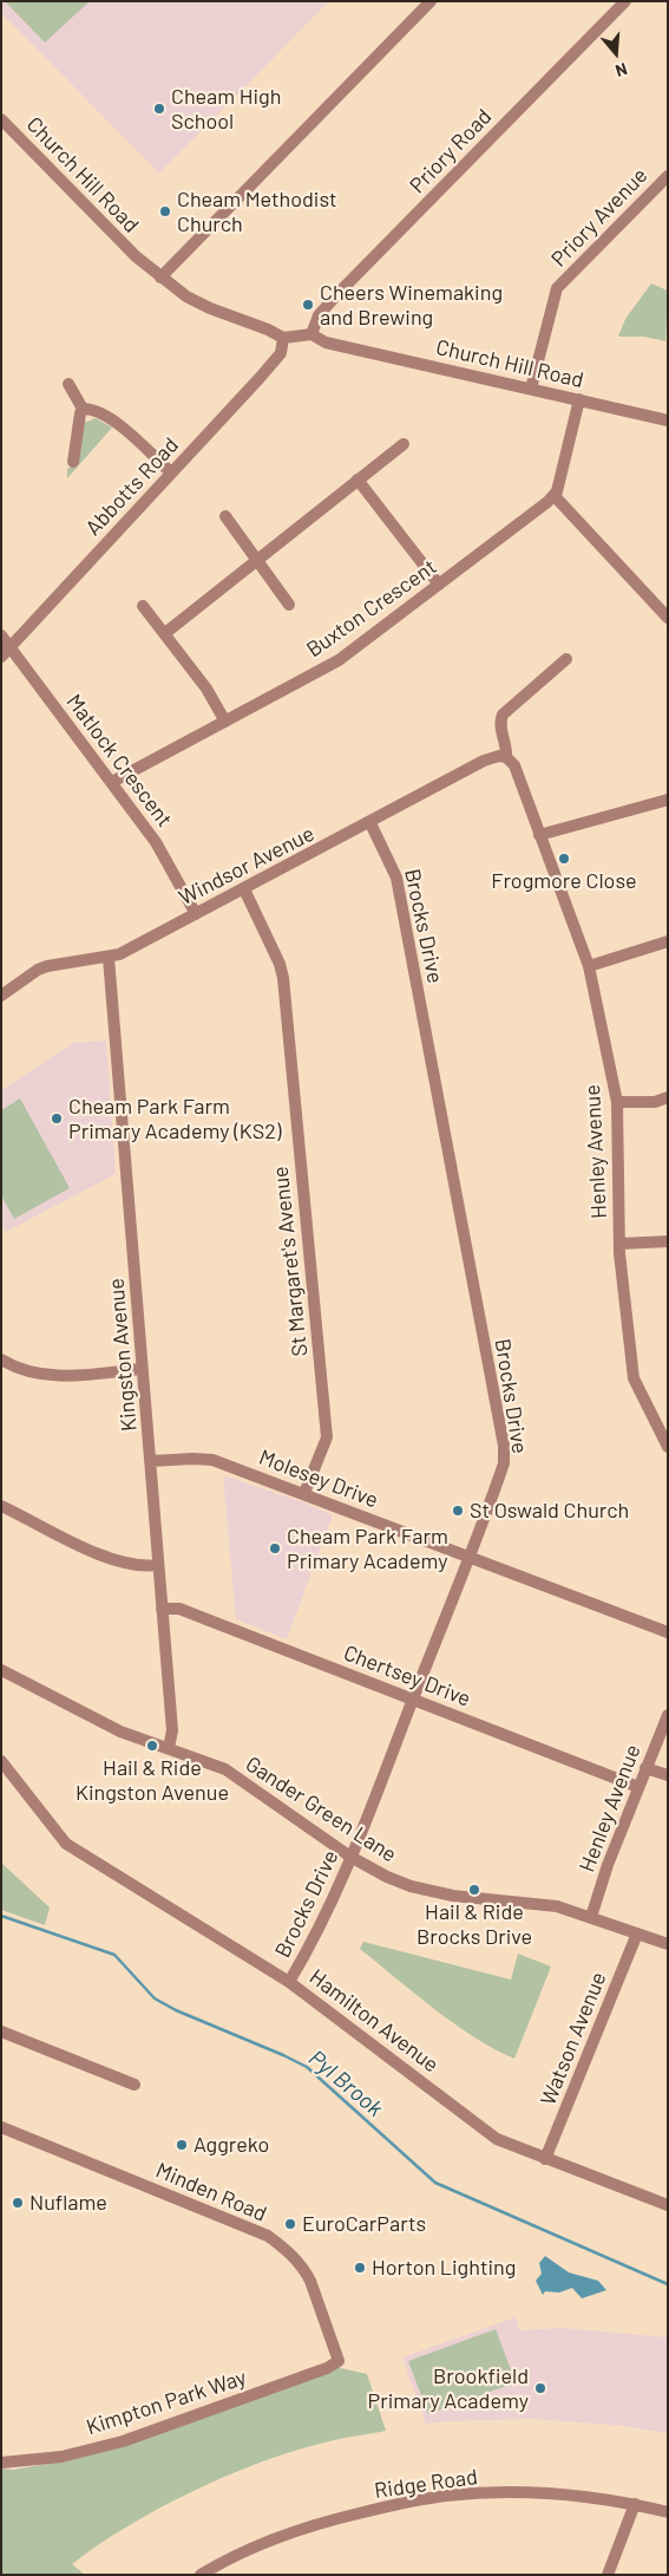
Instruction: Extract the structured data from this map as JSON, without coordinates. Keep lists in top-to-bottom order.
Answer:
{
  "streets": {
    "street": [
      "Priory Road",
      "Church Hill Road",
      "Priory Avenue",
      "Abbotts Road",
      "Buxton Crescent",
      "Matlock Crescent",
      "Windsor Avenue",
      "Brocks Drive",
      "Henley Avenue",
      "St Margaret's Avenue",
      "Kingston Avenue",
      "Molesey Drive",
      "Chertsey Drive",
      "Gander Green Lane",
      "Hamilton Avenue",
      "Watson Avenue",
      "Minden Road",
      "Kimpton Park Way",
      "Ridge Road"
    ]
  },
  "crossings": [
    ["Priory Road", "Church Hill Road"],
    ["Church Hill Road", "Priory Avenue"],
    ["Church Hill Road", "Abbotts Road"],
    ["Abbotts Road", "Matlock Crescent"],
    ["Buxton Crescent", "Matlock Crescent"],
    ["Matlock Crescent", "Windsor Avenue"],
    ["Windsor Avenue", "Brocks Drive"],
    ["Windsor Avenue", "Henley Avenue"],
    ["Windsor Avenue", "St Margaret's Avenue"],
    ["Windsor Avenue", "Kingston Avenue"],
    ["Brocks Drive", "Molesey Drive"],
    ["Brocks Drive", "Chertsey Drive"],
    ["Brocks Drive", "Gander Green Lane"],
    ["Brocks Drive", "Hamilton Avenue"],
    ["Henley Avenue", "Chertsey Drive"],
    ["Henley Avenue", "Gander Green Lane"],
    ["St Margaret's Avenue", "Molesey Drive"],
    ["Kingston Avenue", "Molesey Drive"],
    ["Kingston Avenue", "Chertsey Drive"],
    ["Kingston Avenue", "Gander Green Lane"],
    ["Gander Green Lane", "Watson Avenue"],
    ["Hamilton Avenue", "Watson Avenue"],
    ["Minden Road", "Kimpton Park Way"]
  ],
  "water": ["Pyl Brook"],
  "places": [
    "Cheam High School",
    "Cheam Methodist Church",
    "Cheers Winemaking and Brewing",
    "Frogmore Close",
    "Cheam Park Farm Primary Academy (KS2)",
    "St Oswald Church",
    "Cheam Park Farm Primary Academy",
    "Hail & Ride Kingston Avenue",
    "Hail & Ride Brocks Drive",
    "Aggreko",
    "Nuflame",
    "EuroCarParts",
    "Horton Lighting",
    "Brookfield Primary Academy"
  ],
  "north": "bottom"
}
